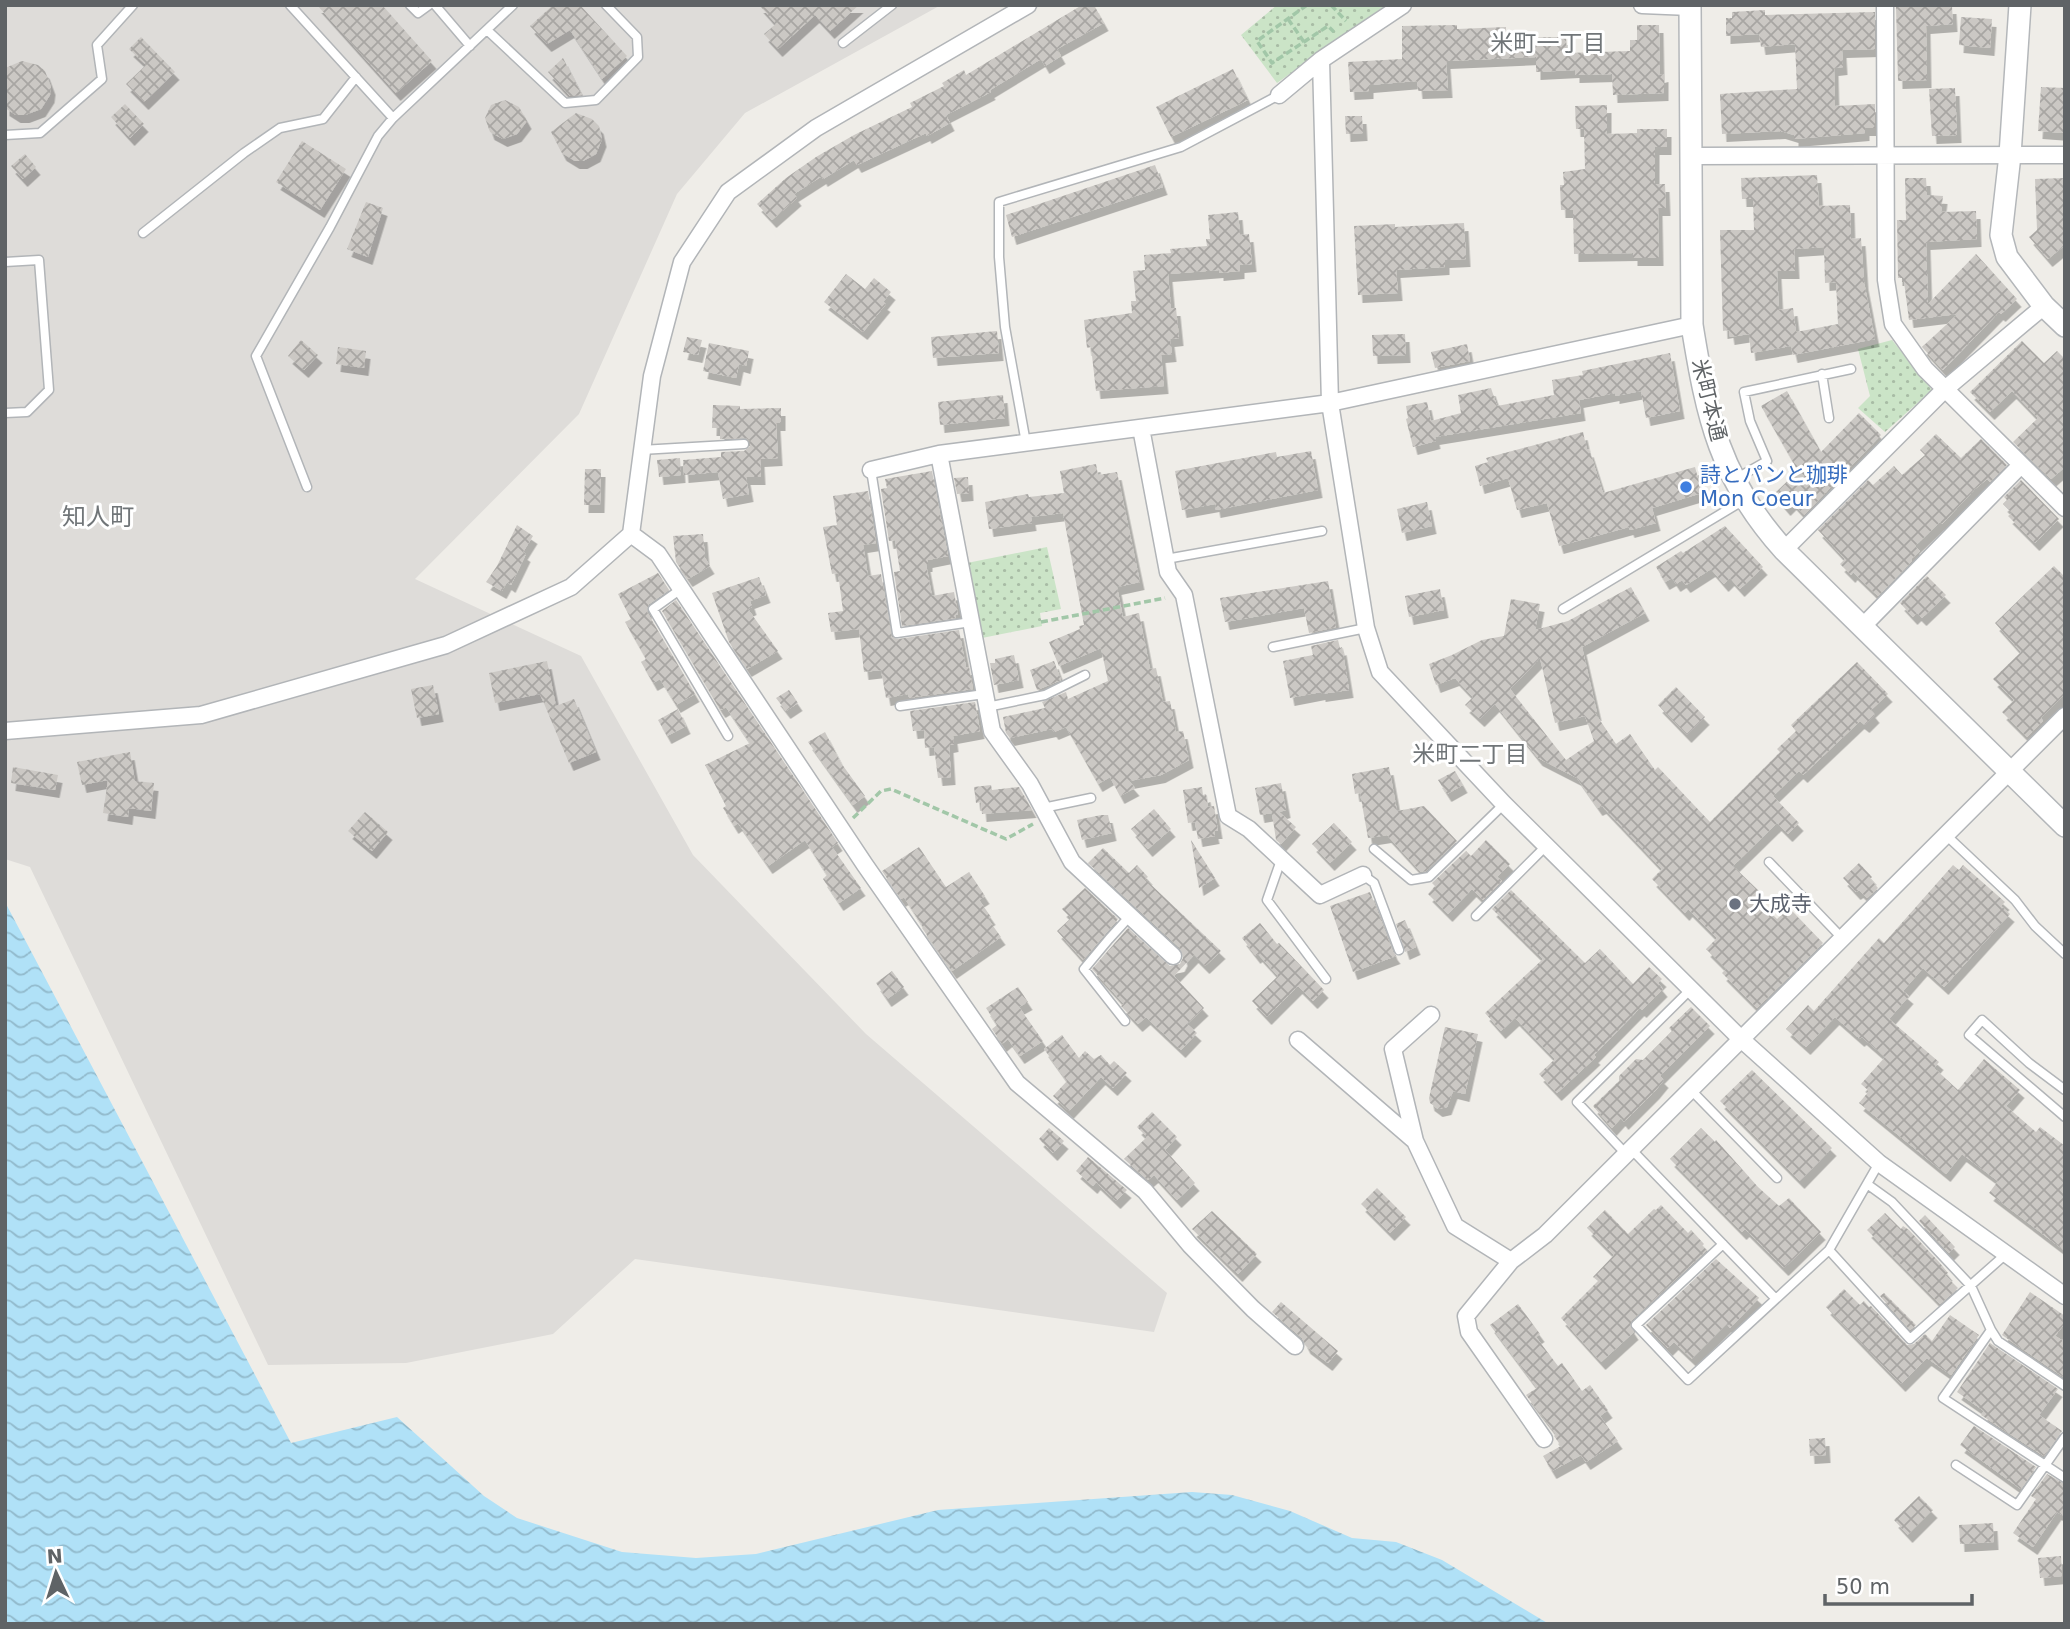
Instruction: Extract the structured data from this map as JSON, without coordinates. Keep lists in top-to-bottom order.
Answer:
{
  "streets": {
    "street": ["米町本通"]
  },
  "districts": ["米町一丁目", "知人町", "米町二丁目"],
  "places": ["詩とパンと珈琲 Mon Coeur", "大成寺"],
  "scale_bar": "50 m",
  "north": "top"
}
